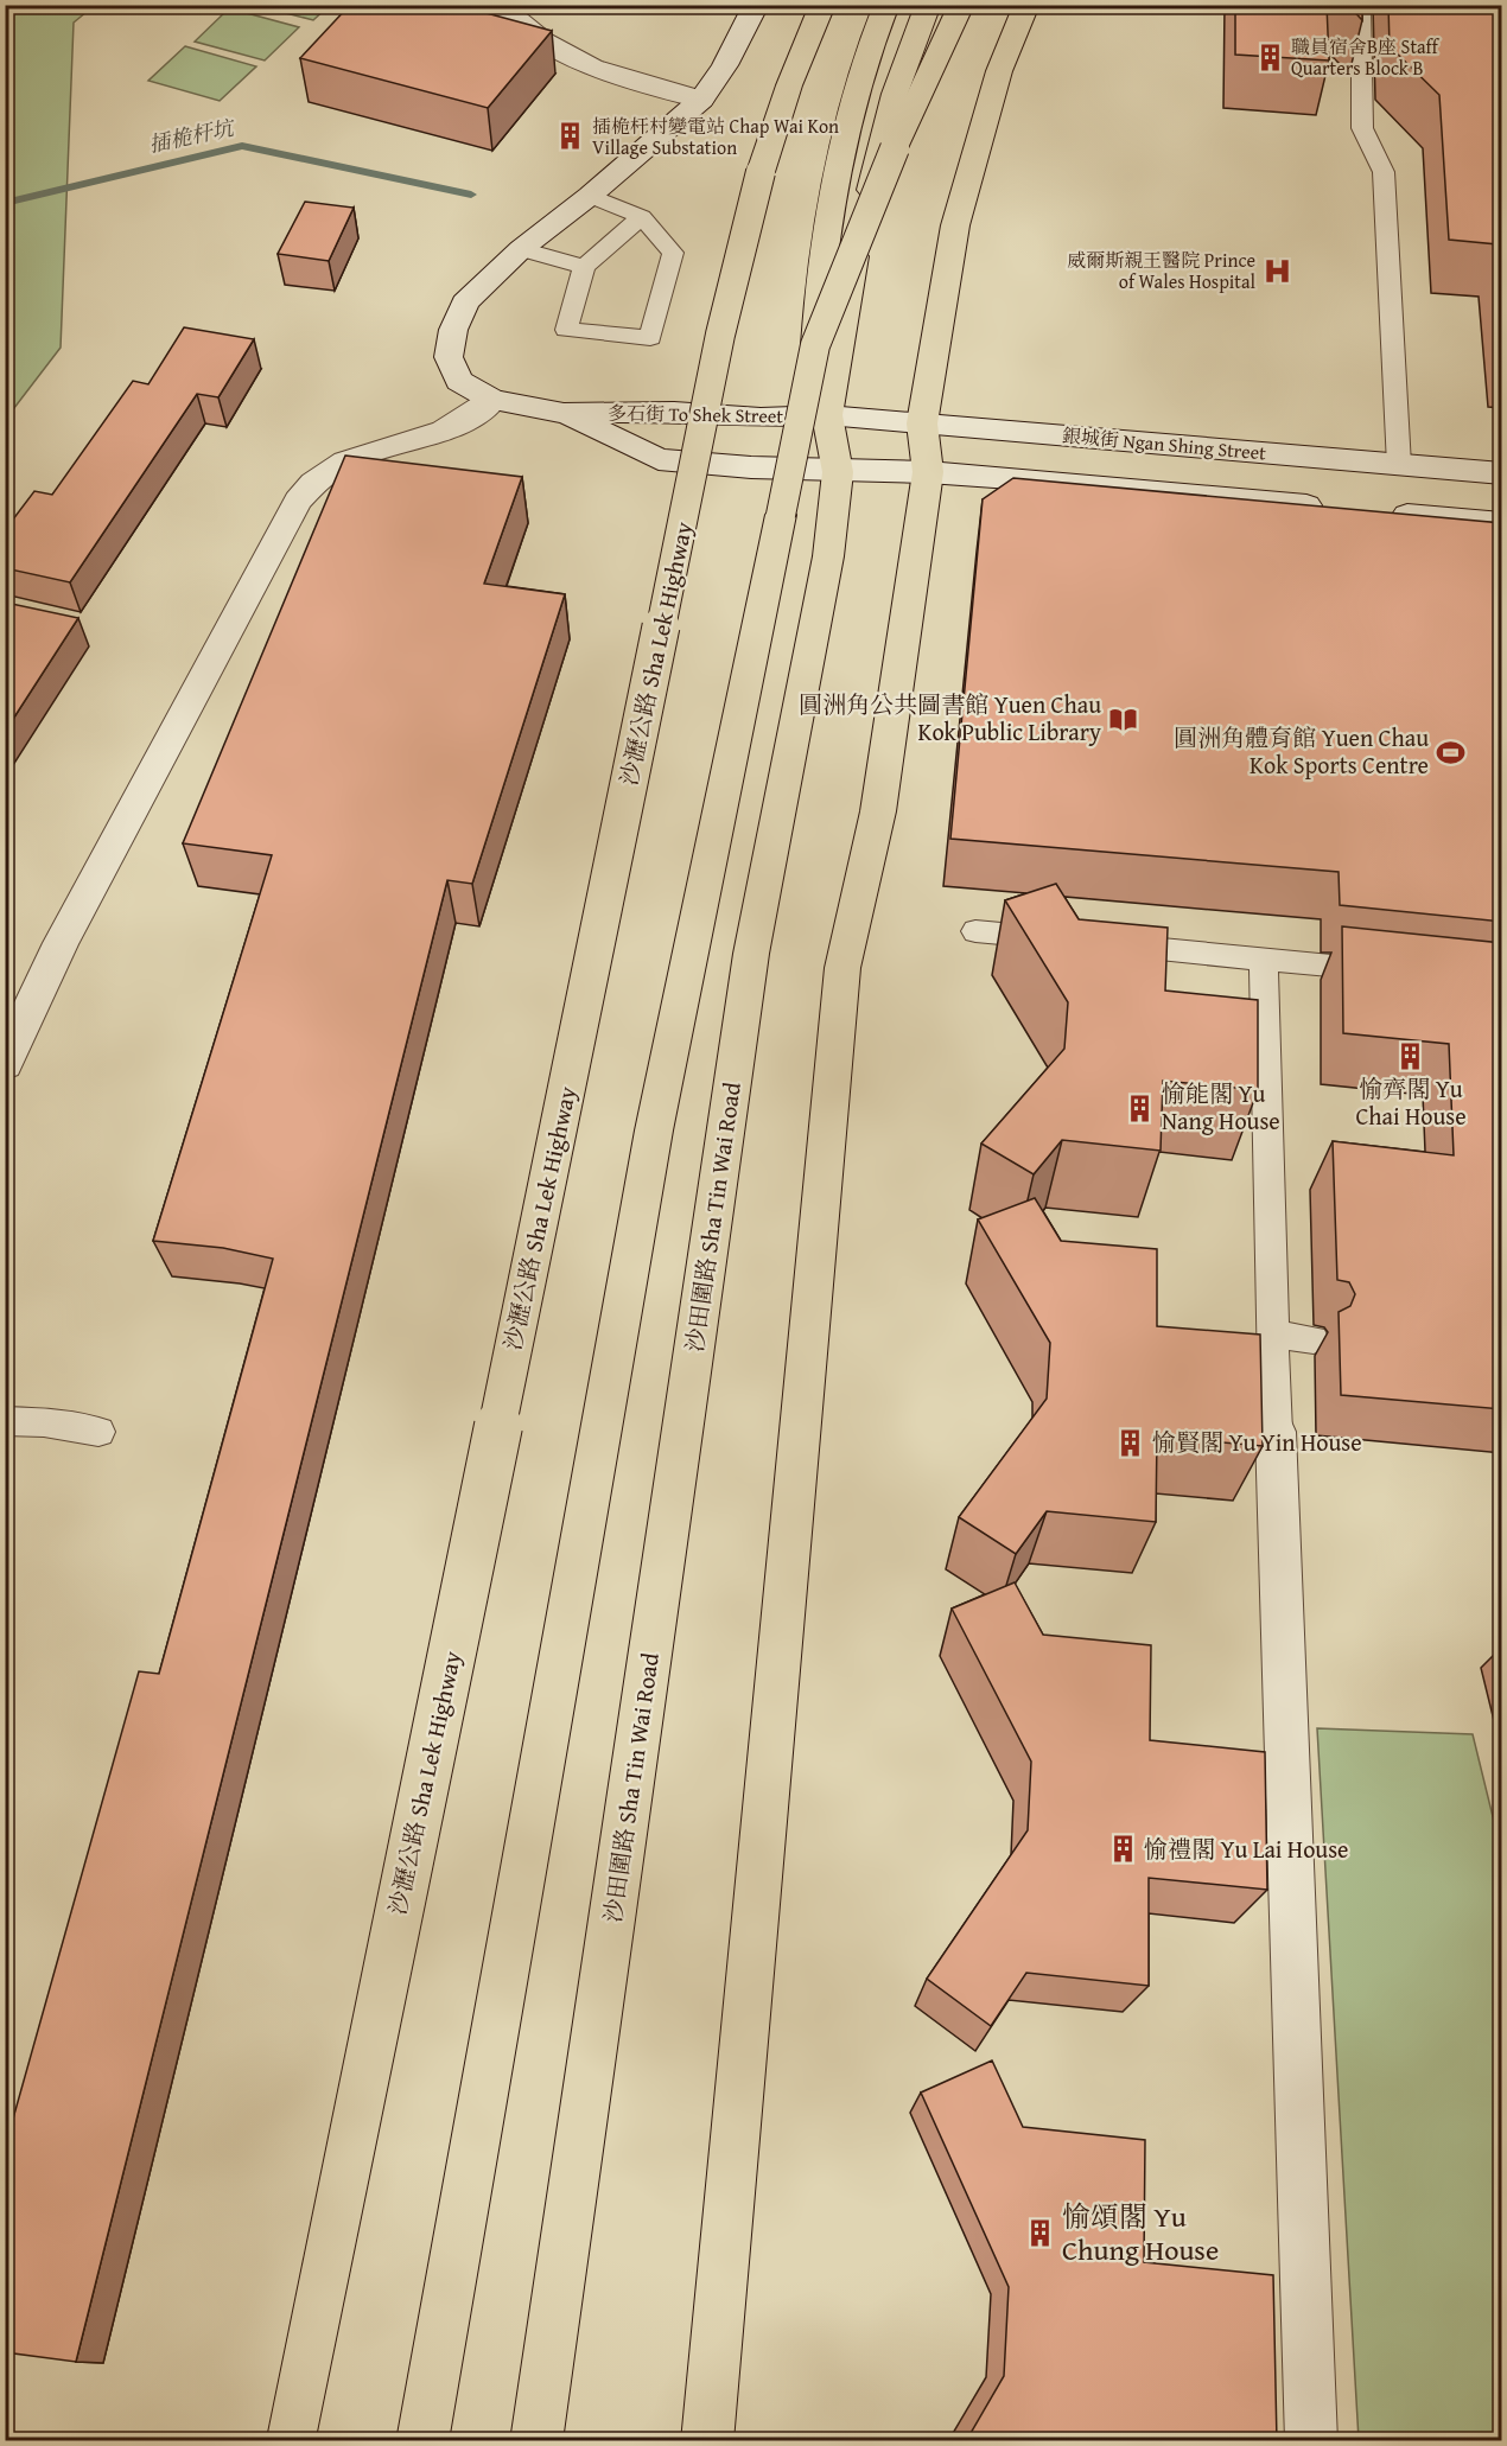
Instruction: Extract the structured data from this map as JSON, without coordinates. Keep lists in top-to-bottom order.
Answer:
{
  "streets": {
    "main road": ["沙瀝公路 Sha Lek Highway", "沙田圍路 Sha Tin Wai Road"],
    "street": ["多石街 To Shek Street", "銀城街 Ngan Shing Street"]
  },
  "crossings": [
    ["多石街 To Shek Street", "銀城街 Ngan Shing Street"],
    ["多石街 To Shek Street", "沙田圍路 Sha Tin Wai Road"],
    ["銀城街 Ngan Shing Street", "沙田圍路 Sha Tin Wai Road"]
  ],
  "water": ["插桅杆坑"],
  "places": {
    "building": [
      "職員宿舍B座 Staff Quarters Block B",
      "插桅杆村變電站 Chap Wai Kon Village Substation",
      "愉齊閣 Yu Chai House",
      "愉能閣 Yu Nang House",
      "愉賢閣 Yu Yin House",
      "愉禮閣 Yu Lai House",
      "愉頌閣 Yu Chung House"
    ],
    "hospital": ["威爾斯親王醫院 Prince of Wales Hospital"],
    "library": ["圓洲角公共圖書館 Yuen Chau Kok Public Library"],
    "sports": ["圓洲角體育館 Yuen Chau Kok Sports Centre"]
  }
}
